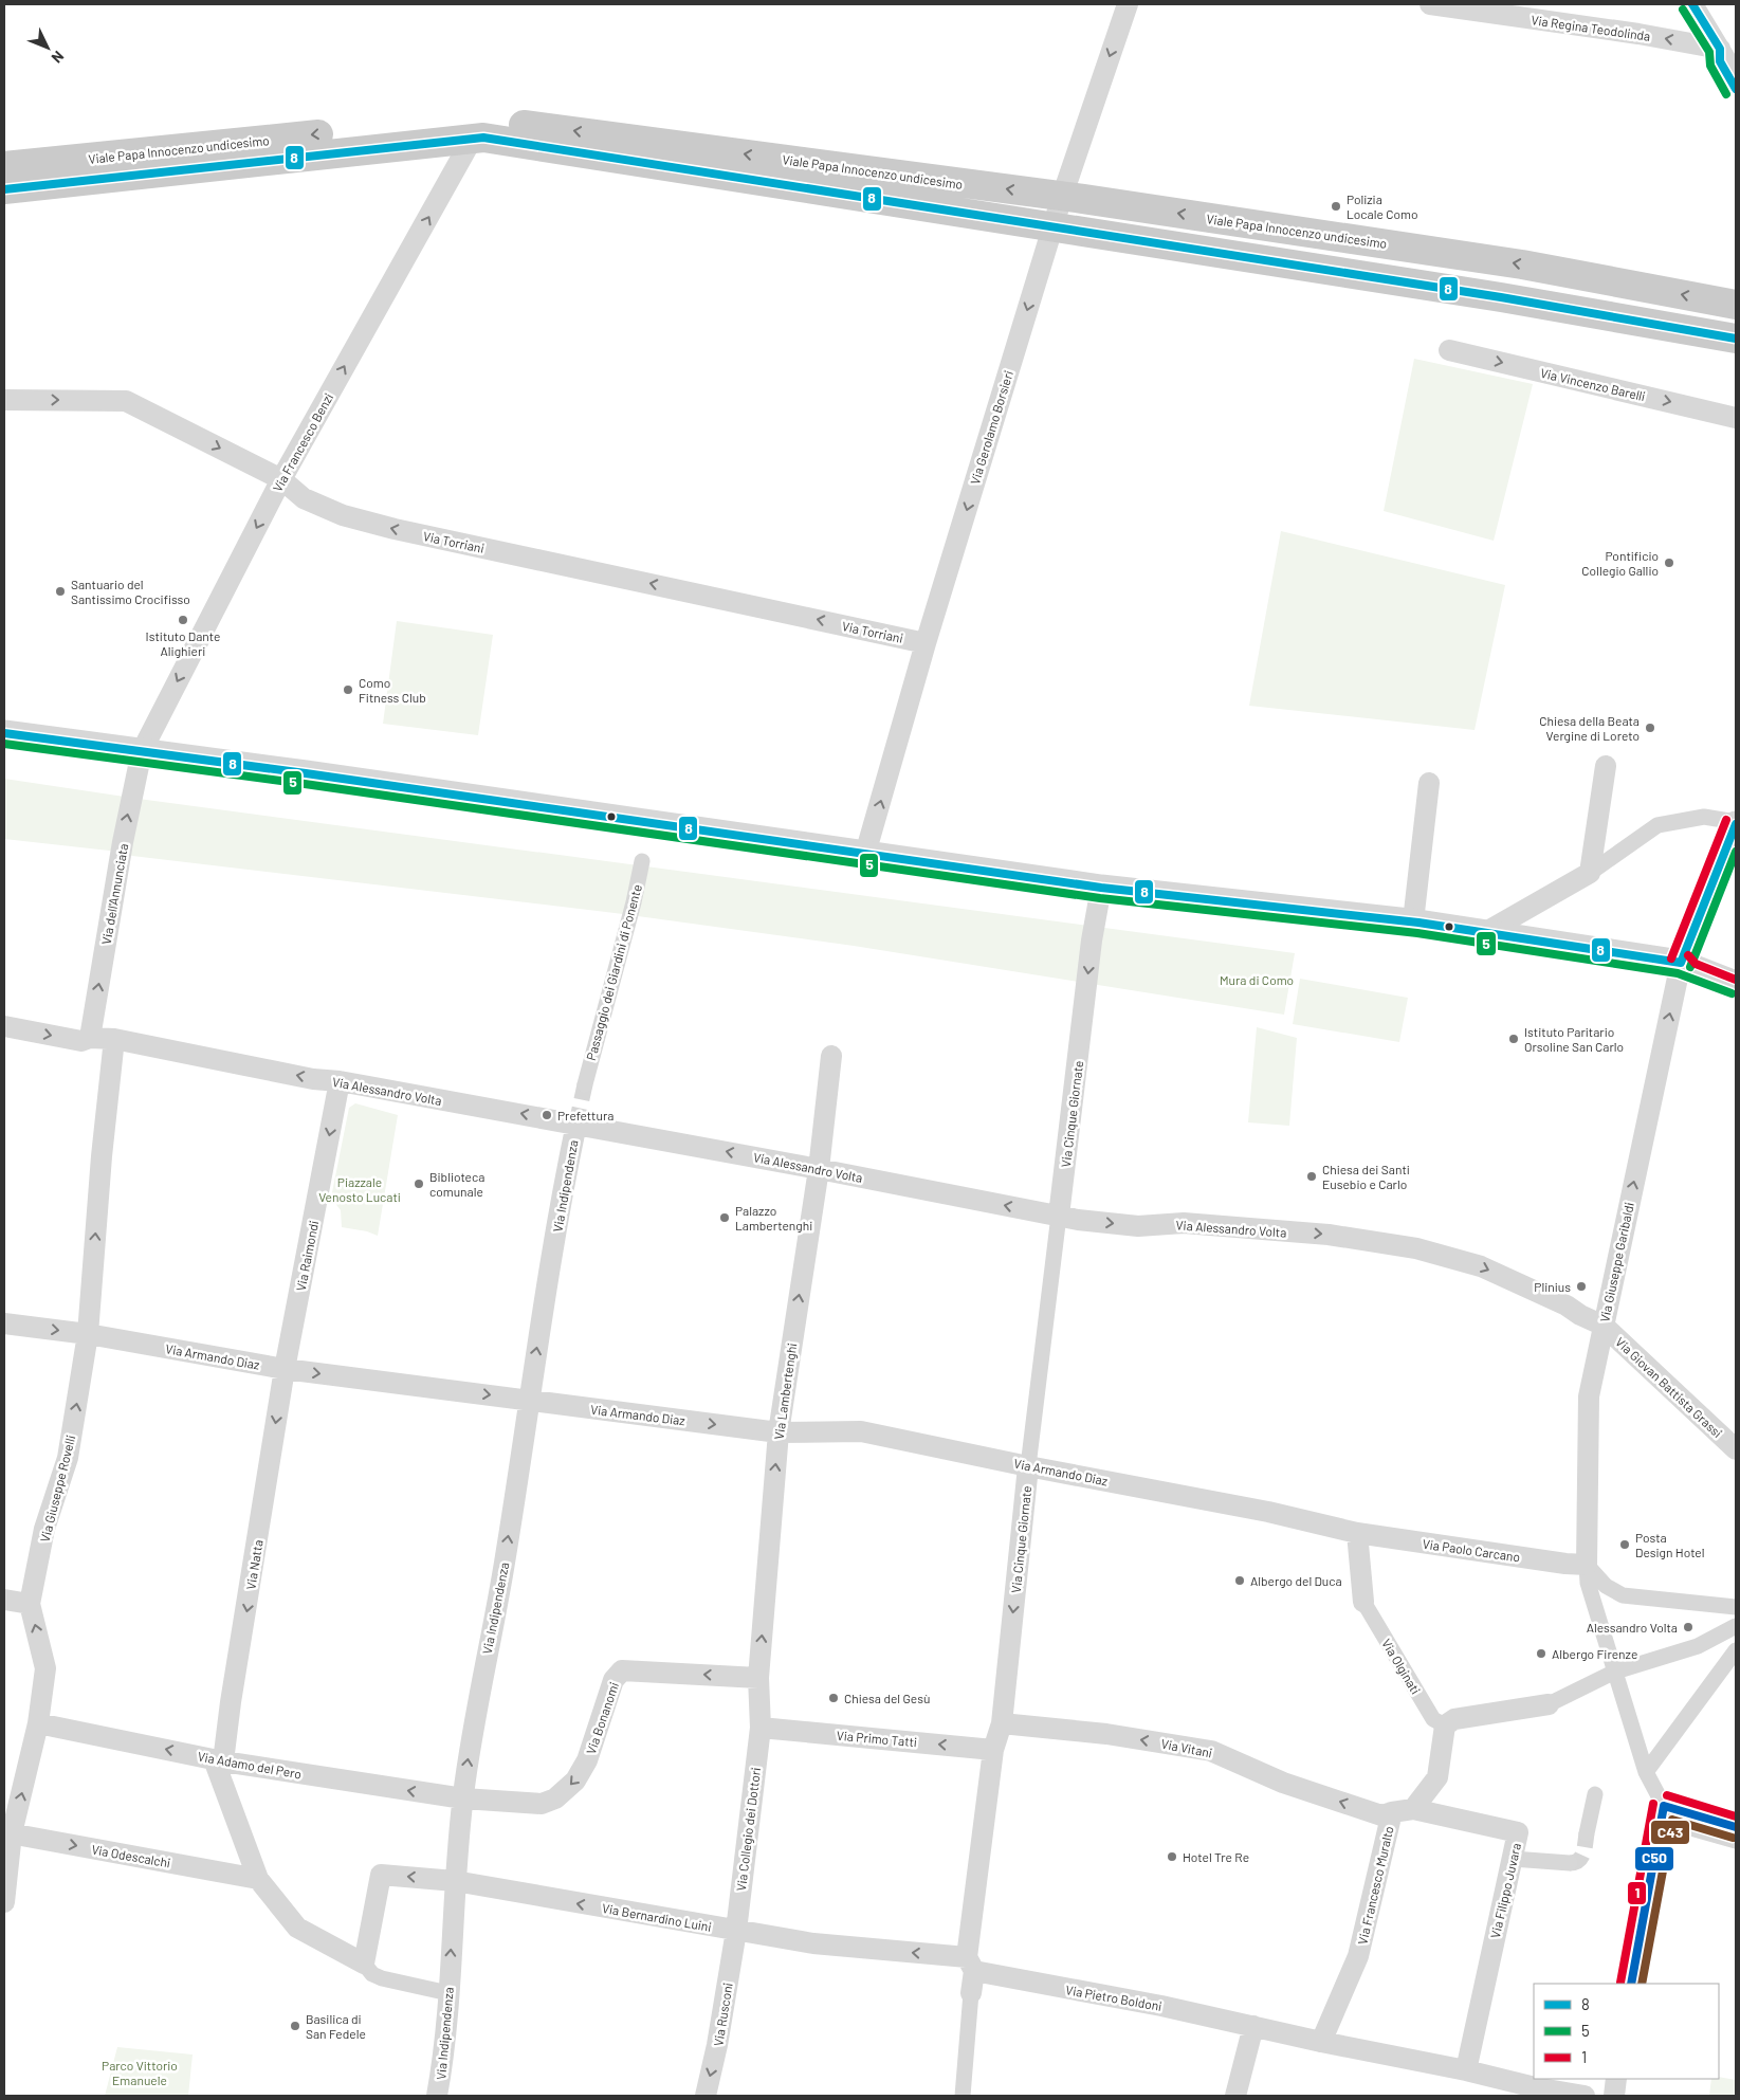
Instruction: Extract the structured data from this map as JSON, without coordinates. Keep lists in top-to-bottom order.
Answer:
{
  "streets": {
    "main road": ["Viale Papa Innocenzo undicesimo"],
    "street": [
      "Via Regina Teodolinda",
      "Via Vincenzo Barelli",
      "Via Gerolamo Borsieri",
      "Via Francesco Benzi",
      "Via Torriani",
      "Via dell'Annunciata",
      "Passaggio dei Giardini di Ponente",
      "Via Alessandro Volta",
      "Via Cinque Giornate",
      "Via Indipendenza",
      "Via Raimondi",
      "Via Giuseppe Garibaldi",
      "Via Armando Diaz",
      "Via Giovan Battista Grassi",
      "Via Lambertenghi",
      "Via Giuseppe Rovelli",
      "Via Paolo Carcano",
      "Via Natta",
      "Via Olginati",
      "Via Bonanomi",
      "Via Primo Tatti",
      "Via Vitani",
      "Via Adamo del Pero",
      "Via Collegio dei Dottori",
      "Via Odescalchi",
      "Via Francesco Muralto",
      "Via Filippo Juvara",
      "Via Bernardino Luini",
      "Via Pietro Boldoni",
      "Via Rusconi"
    ]
  },
  "crossings": [
    ["Viale Papa Innocenzo undicesimo", "Via Gerolamo Borsieri"],
    ["Viale Papa Innocenzo undicesimo", "Via Francesco Benzi"],
    ["Via Gerolamo Borsieri", "Via Torriani"],
    ["Via Francesco Benzi", "Via Torriani"],
    ["Via Francesco Benzi", "Via dell'Annunciata"],
    ["Via dell'Annunciata", "Via Alessandro Volta"],
    ["Via Alessandro Volta", "Via Cinque Giornate"],
    ["Via Alessandro Volta", "Via Indipendenza"],
    ["Via Alessandro Volta", "Via Raimondi"],
    ["Via Alessandro Volta", "Via Giuseppe Garibaldi"],
    ["Via Alessandro Volta", "Via Giovan Battista Grassi"],
    ["Via Alessandro Volta", "Via Lambertenghi"],
    ["Via Alessandro Volta", "Via Giuseppe Rovelli"],
    ["Via Cinque Giornate", "Via Armando Diaz"],
    ["Via Cinque Giornate", "Via Primo Tatti"],
    ["Via Cinque Giornate", "Via Vitani"],
    ["Via Cinque Giornate", "Via Bernardino Luini"],
    ["Via Cinque Giornate", "Via Pietro Boldoni"],
    ["Via Indipendenza", "Via Armando Diaz"],
    ["Via Indipendenza", "Via Bonanomi"],
    ["Via Indipendenza", "Via Adamo del Pero"],
    ["Via Indipendenza", "Via Bernardino Luini"],
    ["Via Raimondi", "Via Armando Diaz"],
    ["Via Raimondi", "Via Natta"],
    ["Via Giuseppe Garibaldi", "Via Giovan Battista Grassi"],
    ["Via Giuseppe Garibaldi", "Via Paolo Carcano"],
    ["Via Armando Diaz", "Via Lambertenghi"],
    ["Via Armando Diaz", "Via Giuseppe Rovelli"],
    ["Via Armando Diaz", "Via Paolo Carcano"],
    ["Via Armando Diaz", "Via Natta"],
    ["Via Lambertenghi", "Via Bonanomi"],
    ["Via Lambertenghi", "Via Primo Tatti"],
    ["Via Lambertenghi", "Via Collegio dei Dottori"],
    ["Via Giuseppe Rovelli", "Via Adamo del Pero"],
    ["Via Giuseppe Rovelli", "Via Odescalchi"],
    ["Via Natta", "Via Adamo del Pero"],
    ["Via Natta", "Via Odescalchi"],
    ["Via Natta", "Via Bernardino Luini"],
    ["Via Bonanomi", "Via Adamo del Pero"],
    ["Via Primo Tatti", "Via Collegio dei Dottori"],
    ["Via Vitani", "Via Francesco Muralto"],
    ["Via Collegio dei Dottori", "Via Bernardino Luini"],
    ["Via Collegio dei Dottori", "Via Rusconi"],
    ["Via Francesco Muralto", "Via Filippo Juvara"],
    ["Via Francesco Muralto", "Via Pietro Boldoni"],
    ["Via Filippo Juvara", "Via Pietro Boldoni"],
    ["Via Bernardino Luini", "Via Pietro Boldoni"],
    ["Via Bernardino Luini", "Via Rusconi"]
  ],
  "one_way": [
    "Via Regina Teodolinda",
    "Via Vincenzo Barelli",
    "Via dell'Annunciata",
    "Via Cinque Giornate",
    "Via Indipendenza",
    "Via Raimondi",
    "Via Giuseppe Garibaldi",
    "Via Armando Diaz",
    "Via Lambertenghi",
    "Via Giuseppe Rovelli",
    "Via Natta",
    "Via Bonanomi",
    "Via Primo Tatti",
    "Via Vitani",
    "Via Adamo del Pero",
    "Via Odescalchi",
    "Via Bernardino Luini",
    "Via Rusconi"
  ],
  "parks": ["Mura di Como", "Piazzale Venosto Lucati", "Parco Vittorio Emanuele"],
  "places": [
    "Polizia Locale Como",
    "Pontificio Collegio Gallio",
    "Santuario del Santissimo Crocifisso",
    "Istituto Dante Alighieri",
    "Como Fitness Club",
    "Chiesa della Beata Vergine di Loreto",
    "Istituto Paritario Orsoline San Carlo",
    "Prefettura",
    "Chiesa dei Santi Eusebio e Carlo",
    "Biblioteca comunale",
    "Palazzo Lambertenghi",
    "Plinius",
    "Posta Design Hotel",
    "Albergo del Duca",
    "Alessandro Volta",
    "Albergo Firenze",
    "Chiesa del Gesù",
    "Hotel Tre Re",
    "Basilica di San Fedele"
  ],
  "lines": [
    "transit line 8",
    "transit line 5",
    "transit line 1",
    "transit line C50",
    "transit line C43"
  ],
  "legend": ["8", "5", "1"],
  "north": "bottom right"
}
